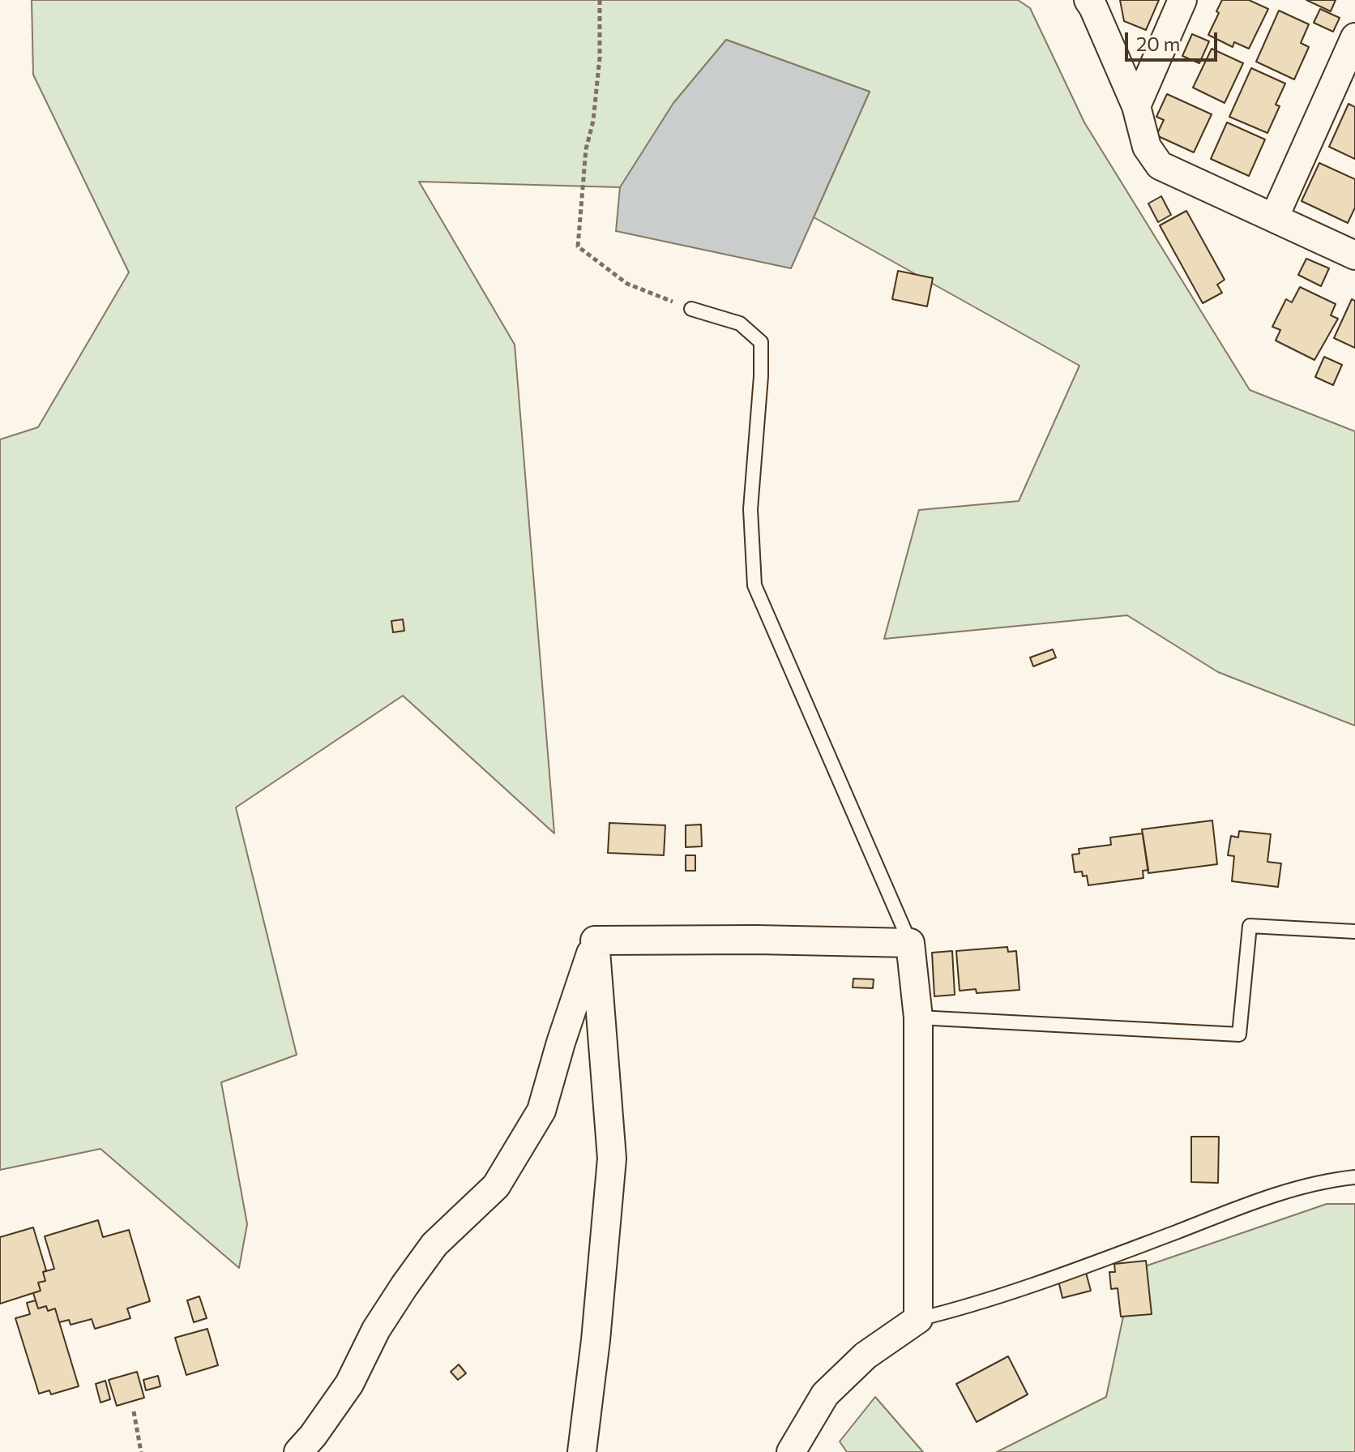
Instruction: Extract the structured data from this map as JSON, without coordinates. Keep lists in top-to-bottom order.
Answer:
{
  "scale_bar": "20 m"
}
